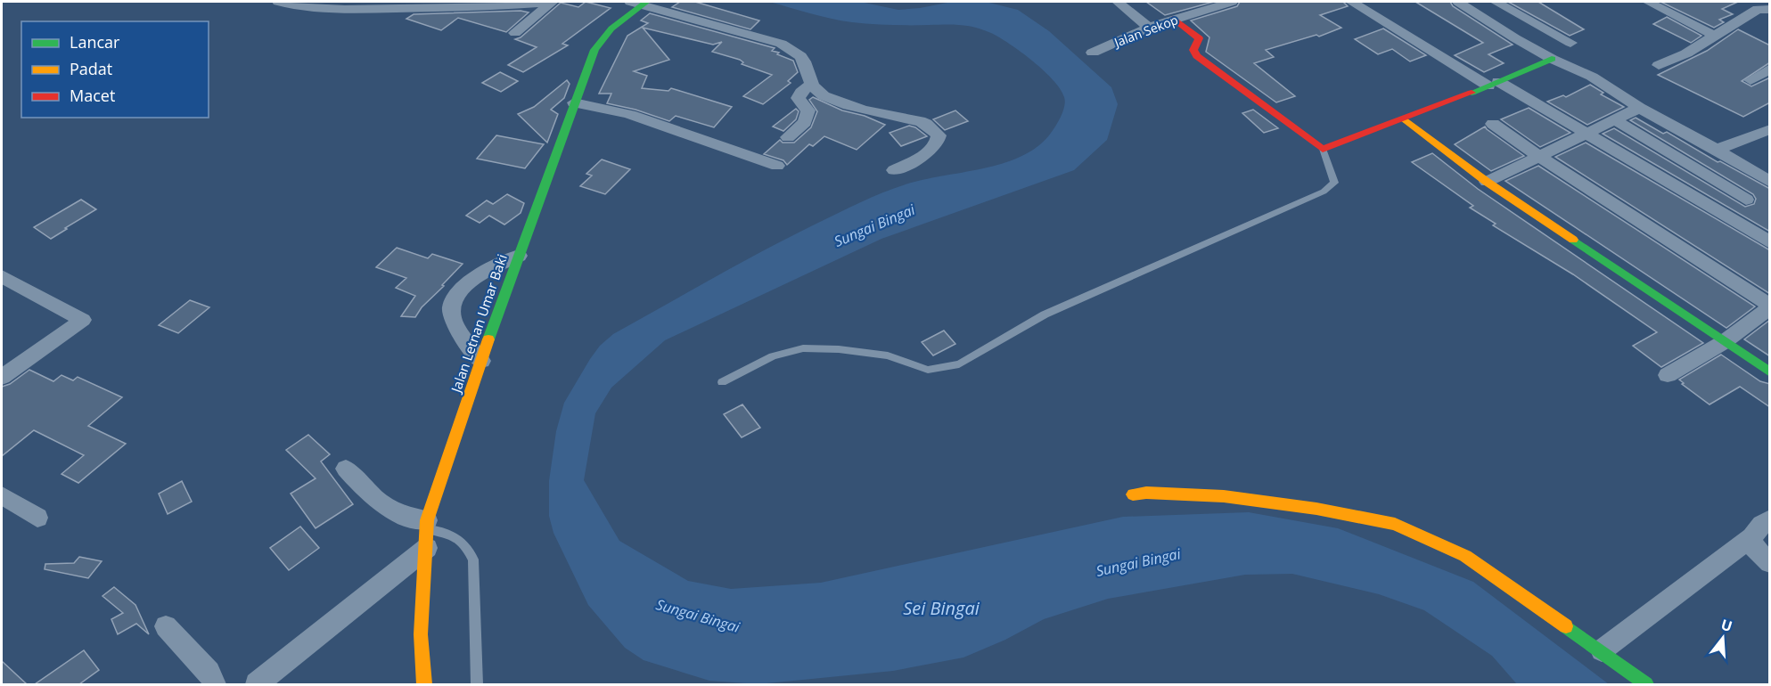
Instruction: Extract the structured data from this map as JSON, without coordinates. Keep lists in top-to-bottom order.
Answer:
{
  "streets": {
    "street": ["Jalan Sekop", "Jalan Letnan Umar Baki"]
  },
  "water": ["Sungai Bingai", "Sei Bingai"],
  "legend": ["Lancar", "Padat", "Macet"],
  "north": "top"
}
